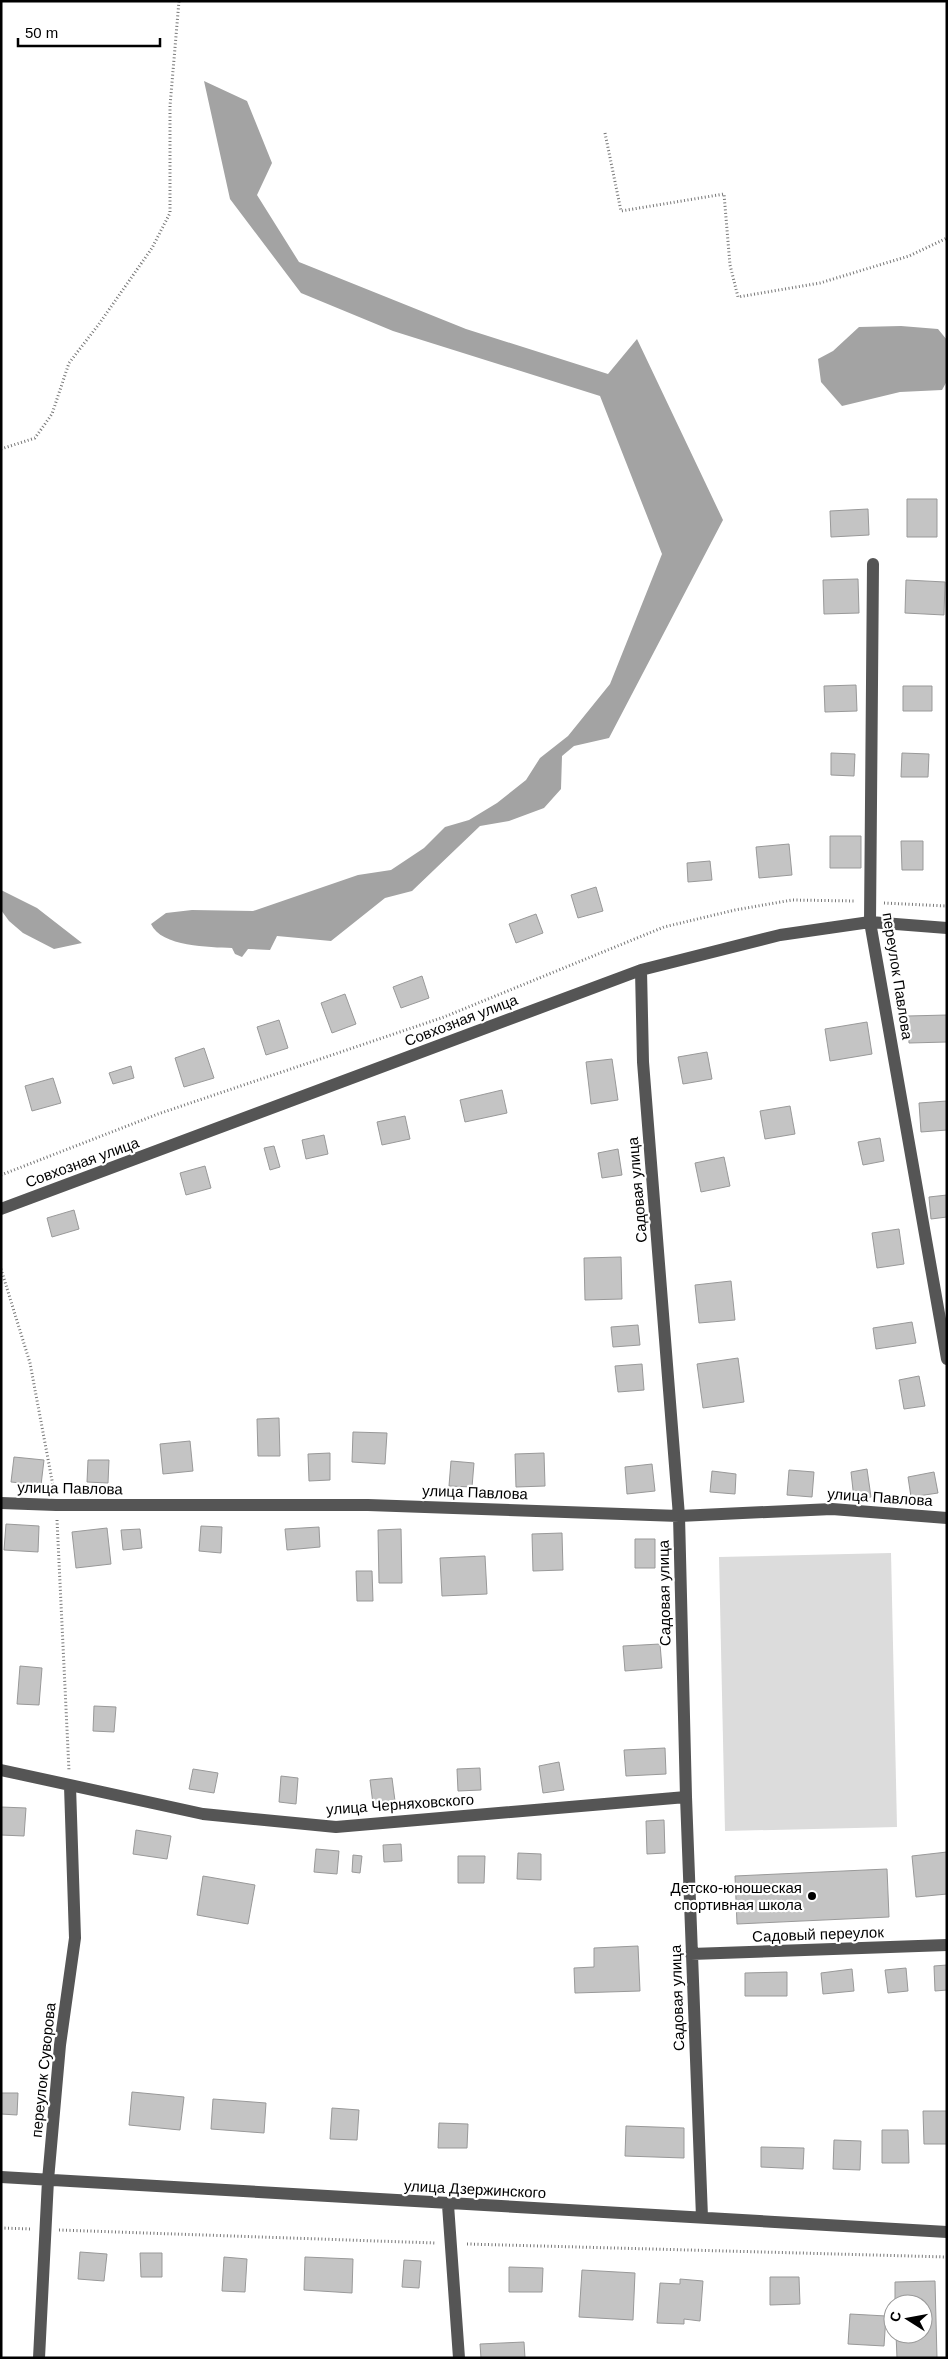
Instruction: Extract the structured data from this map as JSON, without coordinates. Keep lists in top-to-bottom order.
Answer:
{
  "streets": {
    "street": [
      "переулок Павлова",
      "Совхозная улица",
      "Садовая улица",
      "улица Павлова",
      "улица Черняховского",
      "Садовый переулок",
      "переулок Суворова",
      "улица Дзержинского"
    ]
  },
  "crossings": [
    ["переулок Павлова", "Совхозная улица"],
    ["Совхозная улица", "Садовая улица"],
    ["Садовая улица", "улица Павлова"],
    ["Садовая улица", "улица Черняховского"],
    ["Садовая улица", "Садовый переулок"],
    ["Садовая улица", "улица Дзержинского"],
    ["улица Черняховского", "переулок Суворова"],
    ["переулок Суворова", "улица Дзержинского"]
  ],
  "places": ["Детско-юношеская спортивная школа"],
  "scale_bar": "50 m",
  "north": "left"
}
